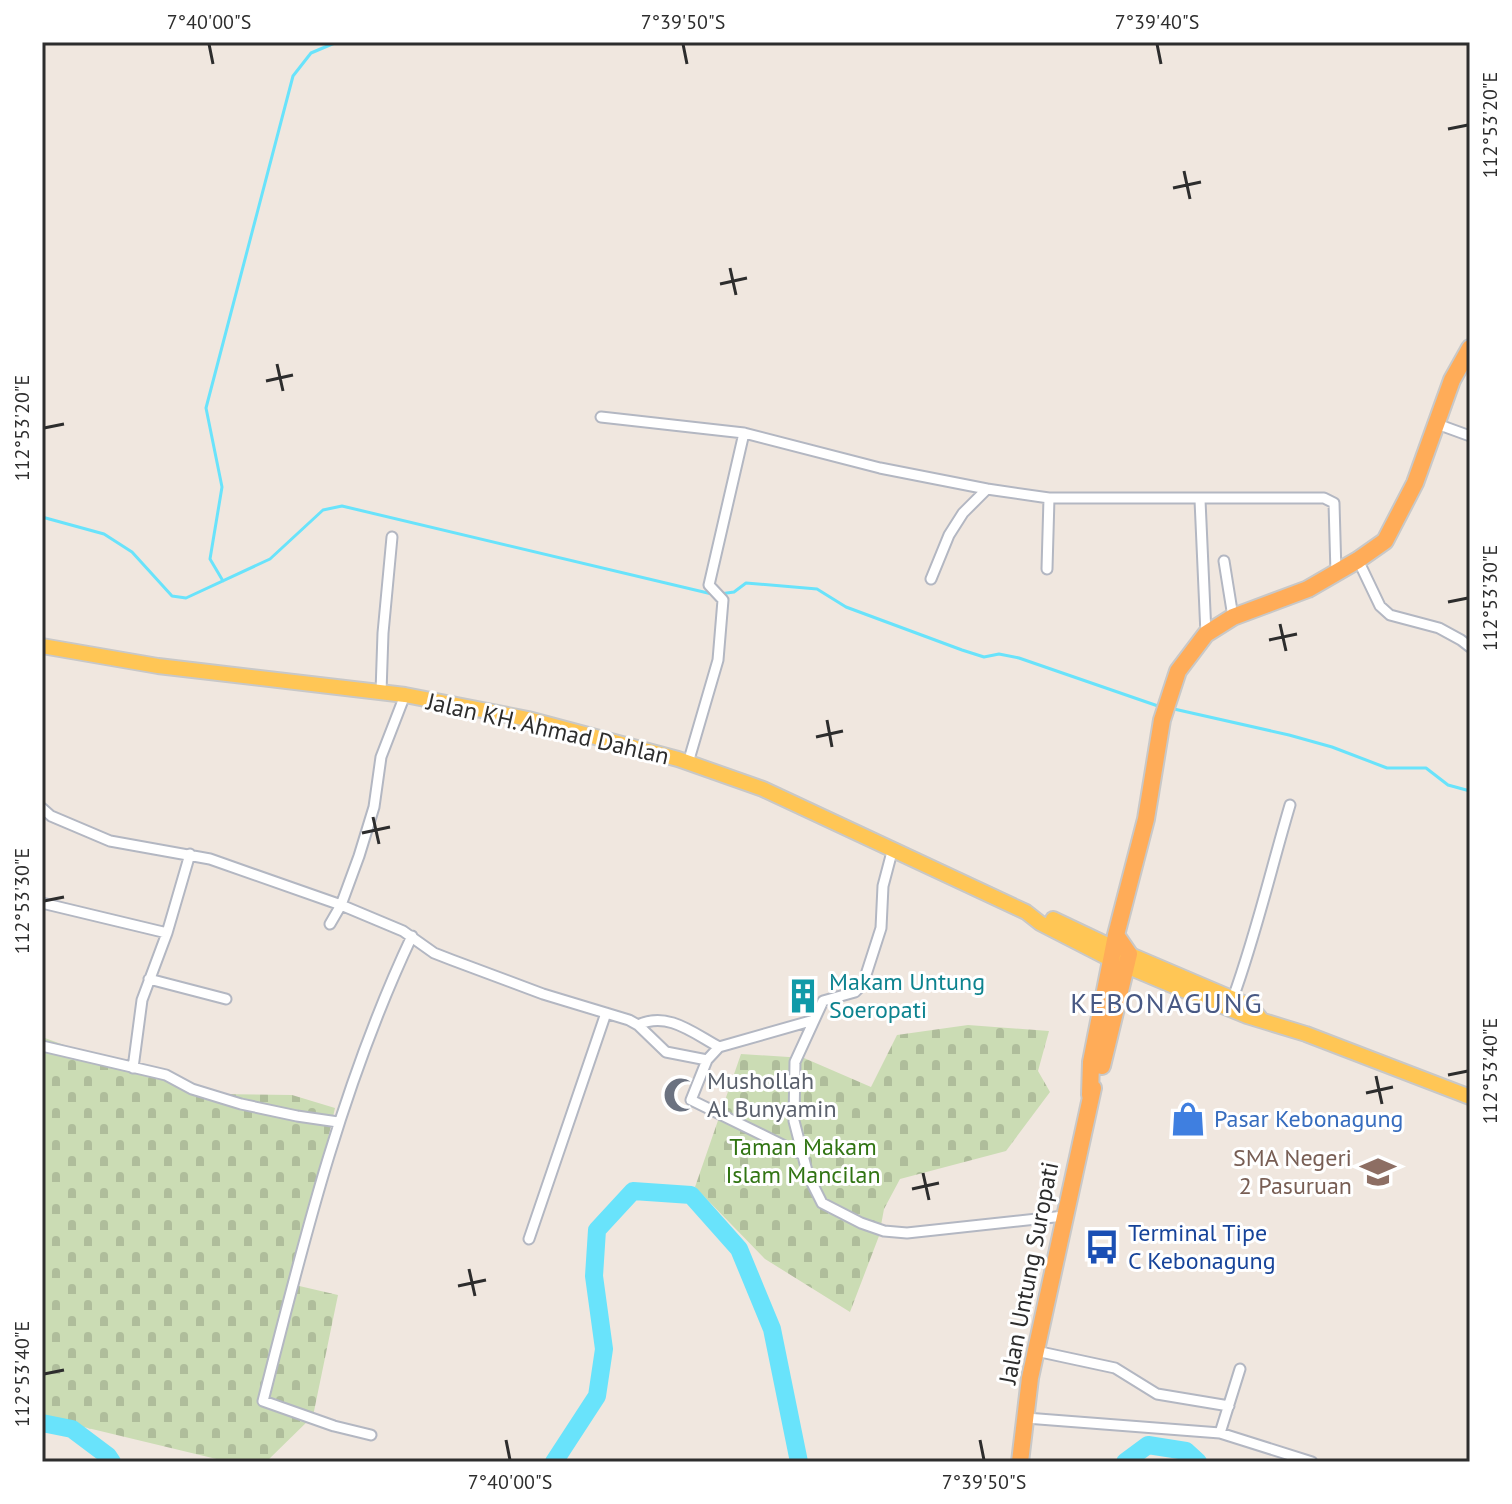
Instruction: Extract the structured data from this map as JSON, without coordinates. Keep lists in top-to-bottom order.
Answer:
{
  "streets": {
    "highway": ["Jalan Untung Suropati"],
    "main road": ["Jalan KH. Ahmad Dahlan"]
  },
  "crossings": [
    ["Jalan KH. Ahmad Dahlan", "Jalan Untung Suropati"]
  ],
  "districts": ["KEBONAGUNG"],
  "parks": ["Taman Makam Islam Mancilan"],
  "places": {
    "building": ["Makam Untung Soeropati"],
    "mosque": ["Mushollah Al Bunyamin"],
    "shop": ["Pasar Kebonagung"],
    "school or university": ["SMA Negeri 2 Pasuruan"],
    "bus stop": ["Terminal Tipe C Kebonagung"]
  },
  "coordinates": [
    "7°40'00\"S",
    "7°39'50\"S",
    "7°39'40\"S",
    "112°53'20\"E",
    "112°53'30\"E",
    "112°53'40\"E"
  ]
}
